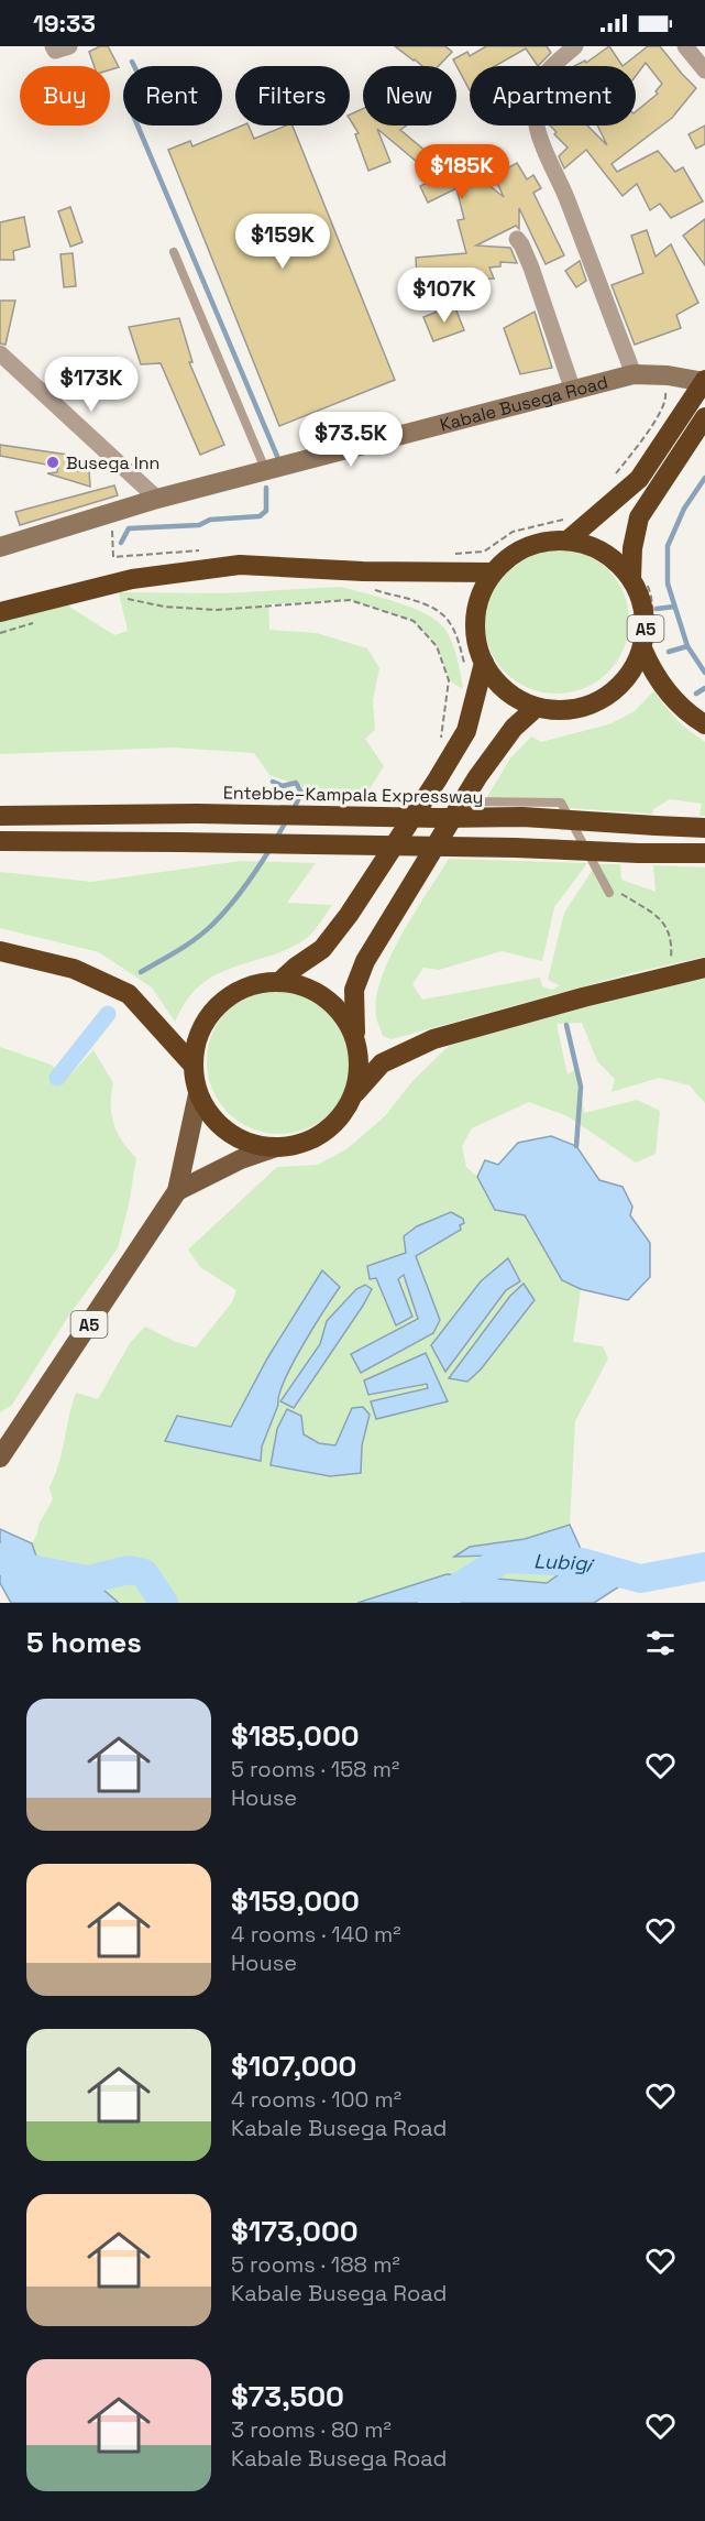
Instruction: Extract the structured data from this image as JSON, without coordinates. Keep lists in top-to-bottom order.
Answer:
{
  "streets": {
    "highway": ["A5", "Entebbe–Kampala Expressway"],
    "street": ["Kabale Busega Road"]
  },
  "water": ["Lubigi"],
  "places": ["Busega Inn"],
  "page": {
    "status": "19:33",
    "chip": [
      "Buy",
      "Rent",
      "Filters",
      "New",
      "Apartment"
    ],
    "price": [
      "$185K",
      "$159K",
      "$107K",
      "$173K",
      "$73.5K"
    ],
    "heading": "5 homes",
    "list": [
      {
        "name": "$185,000",
        "note": "5 rooms · 158 m² · House"
      },
      {
        "name": "$159,000",
        "note": "4 rooms · 140 m² · House"
      },
      {
        "name": "$107,000",
        "note": "4 rooms · 100 m² · Kabale Busega Road"
      },
      {
        "name": "$173,000",
        "note": "5 rooms · 188 m² · Kabale Busega Road"
      },
      {
        "name": "$73,500",
        "note": "3 rooms · 80 m² · Kabale Busega Road"
      }
    ]
  }
}
